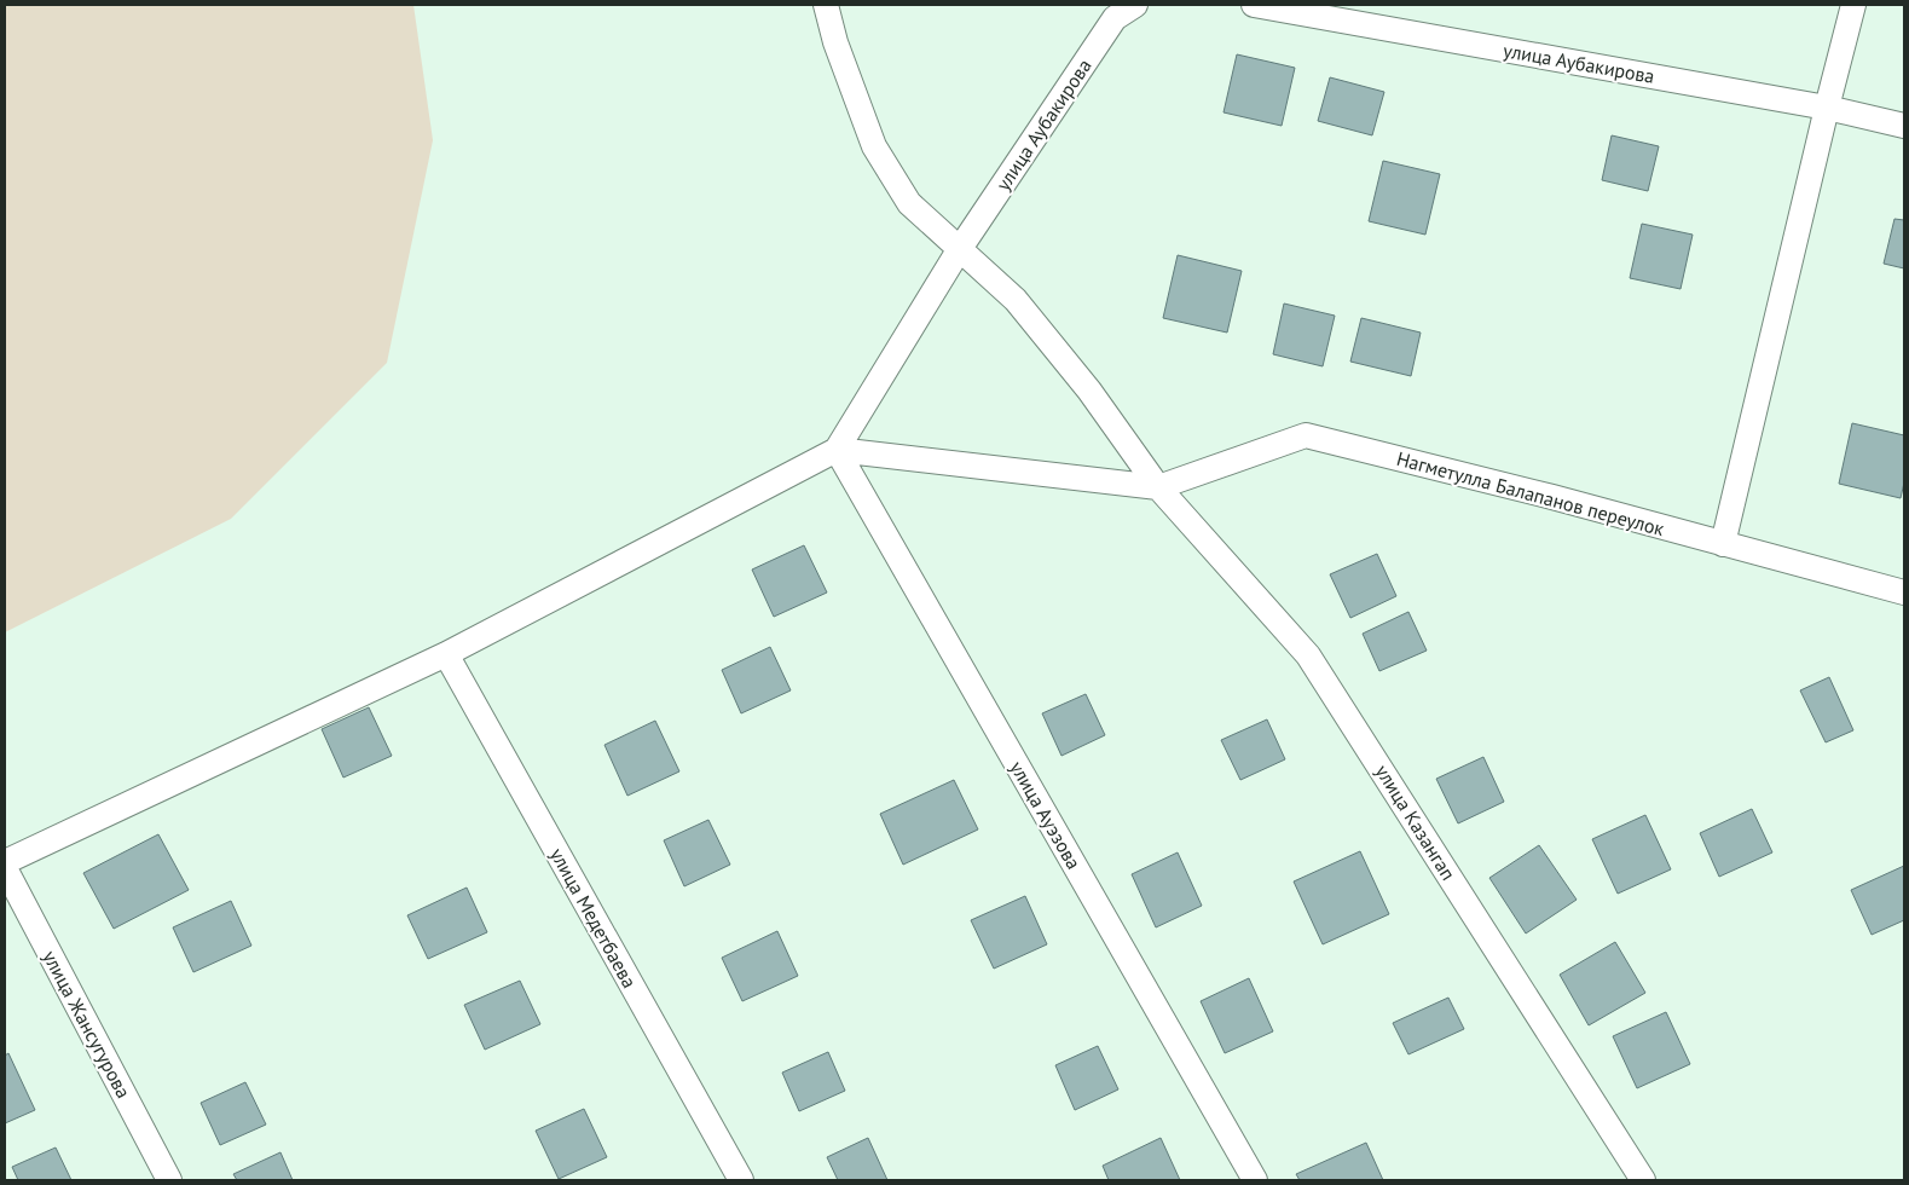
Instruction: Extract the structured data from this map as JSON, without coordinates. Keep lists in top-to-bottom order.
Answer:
{
  "streets": {
    "street": [
      "улица Аубакирова",
      "Нагметулла Балапанов переулок",
      "улица Ауэзова",
      "улица Казангап",
      "улица Медетбаева",
      "улица Жансугурова"
    ]
  },
  "crossings": [
    ["улица Аубакирова", "улица Ауэзова"],
    ["улица Аубакирова", "улица Казангап"],
    ["Нагметулла Балапанов переулок", "улица Казангап"]
  ]
}
